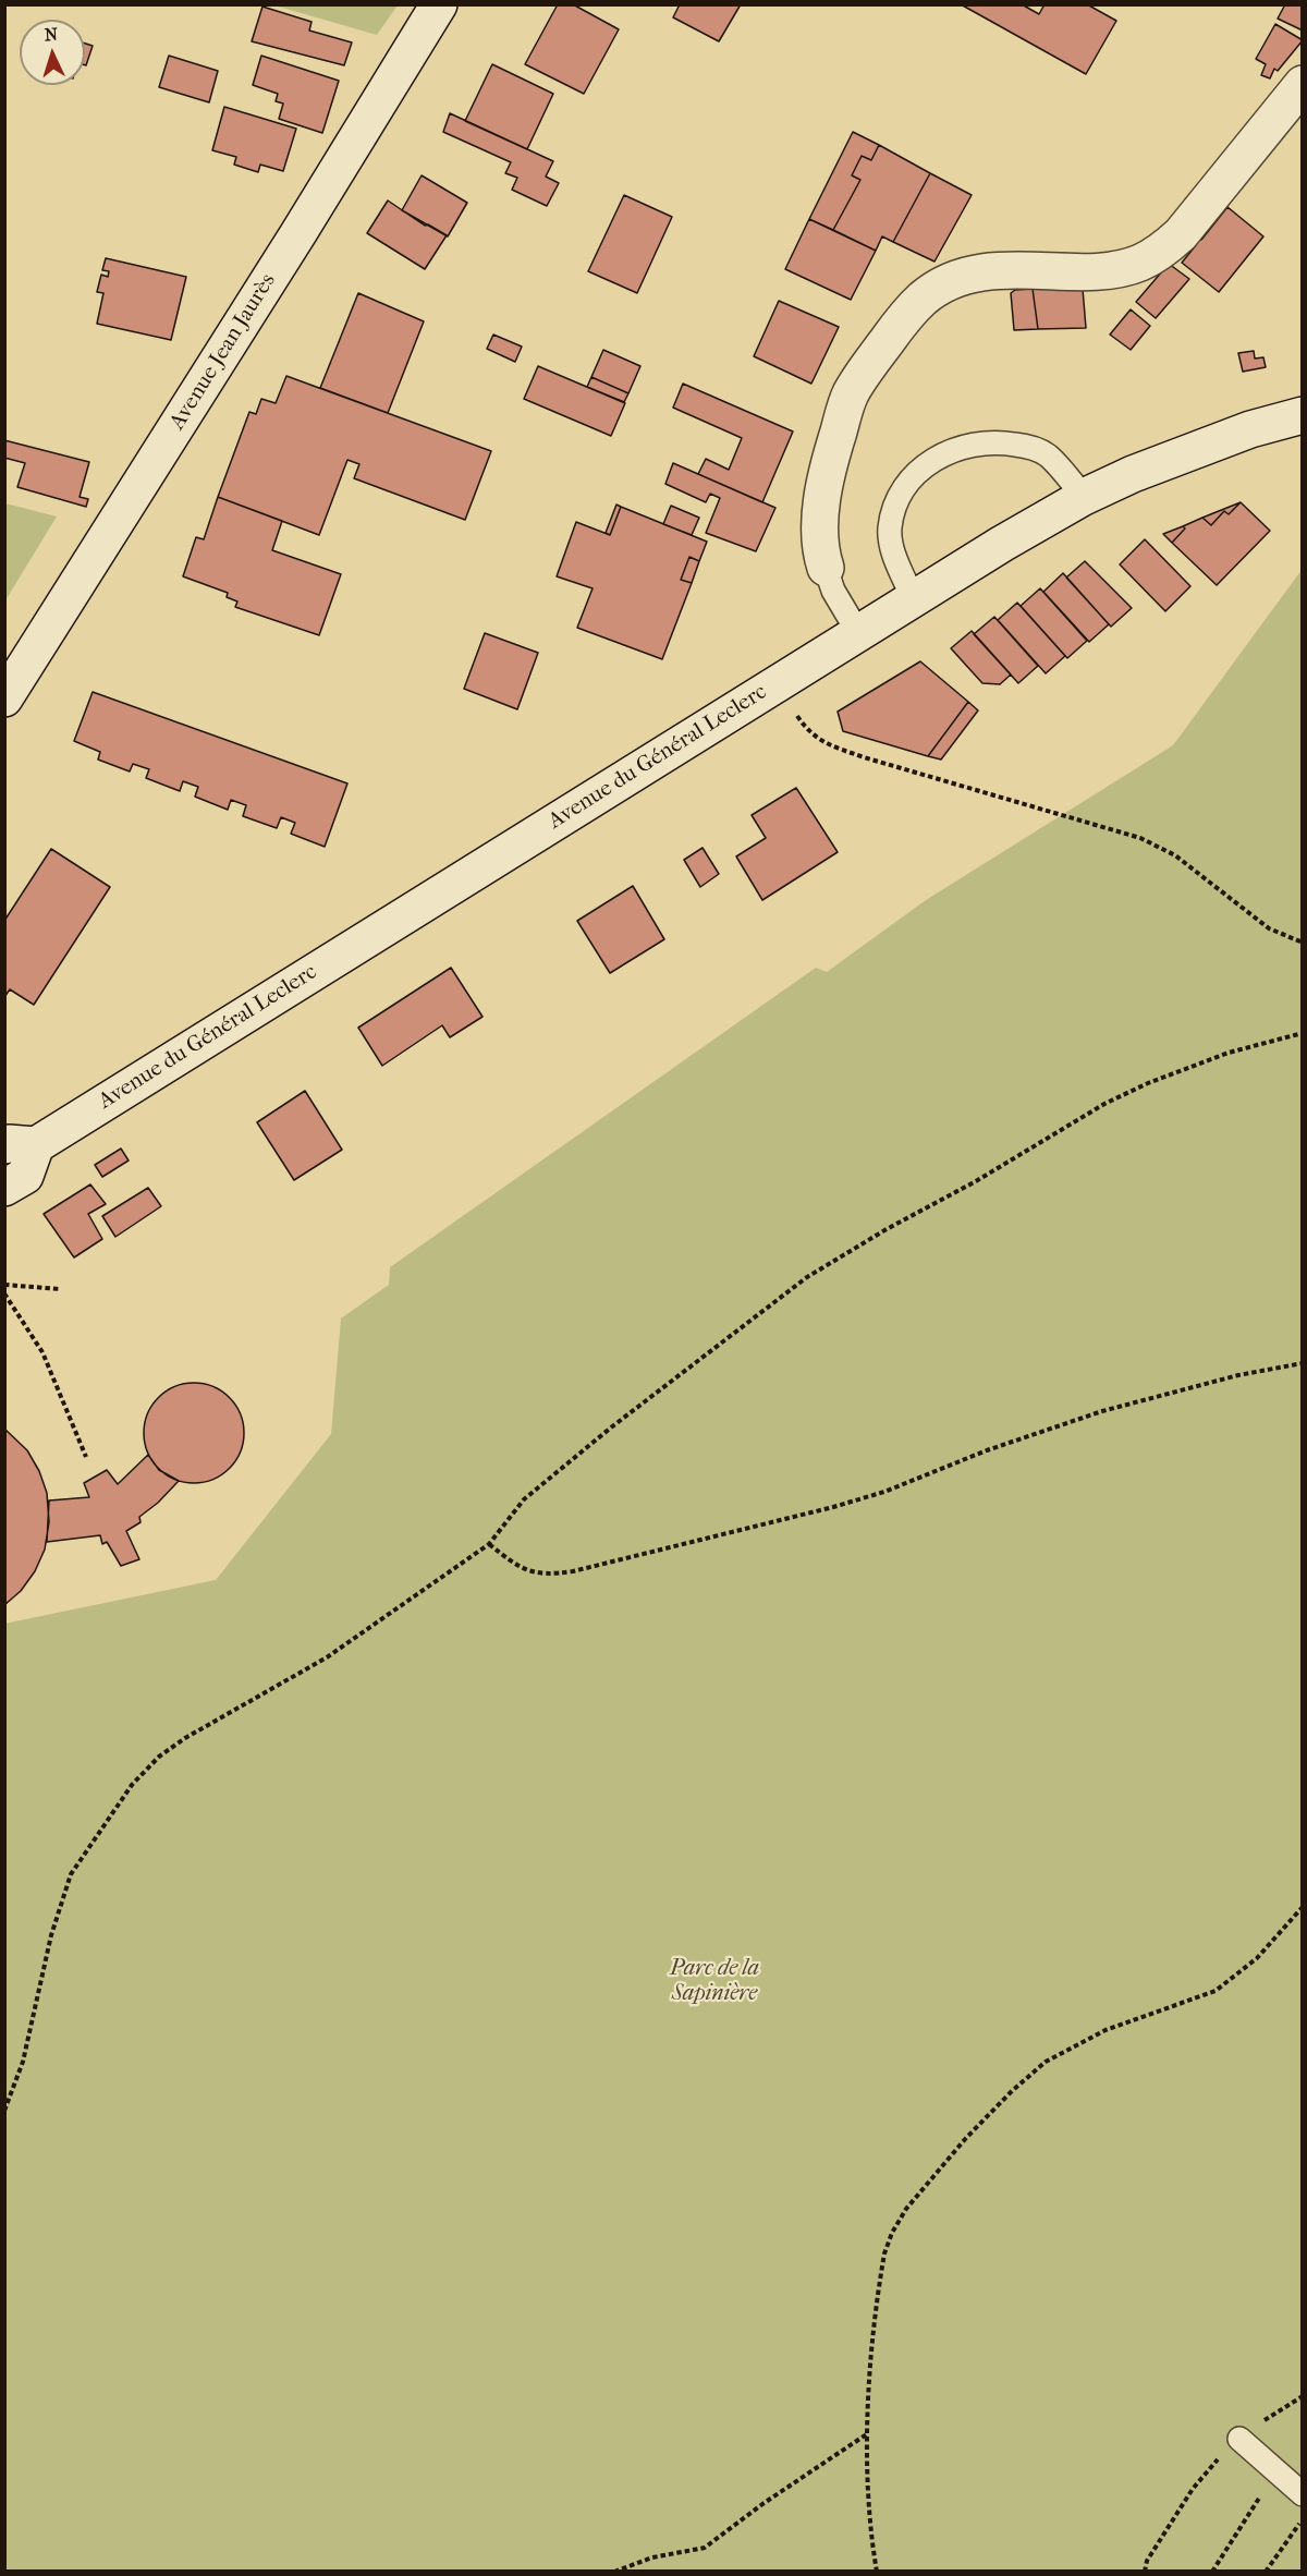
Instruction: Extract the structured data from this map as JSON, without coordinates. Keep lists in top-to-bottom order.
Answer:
{
  "streets": {
    "street": ["Avenue Jean Jaurès", "Avenue du Général Leclerc"]
  },
  "parks": ["Parc de la Sapinière"],
  "north": "top"
}
